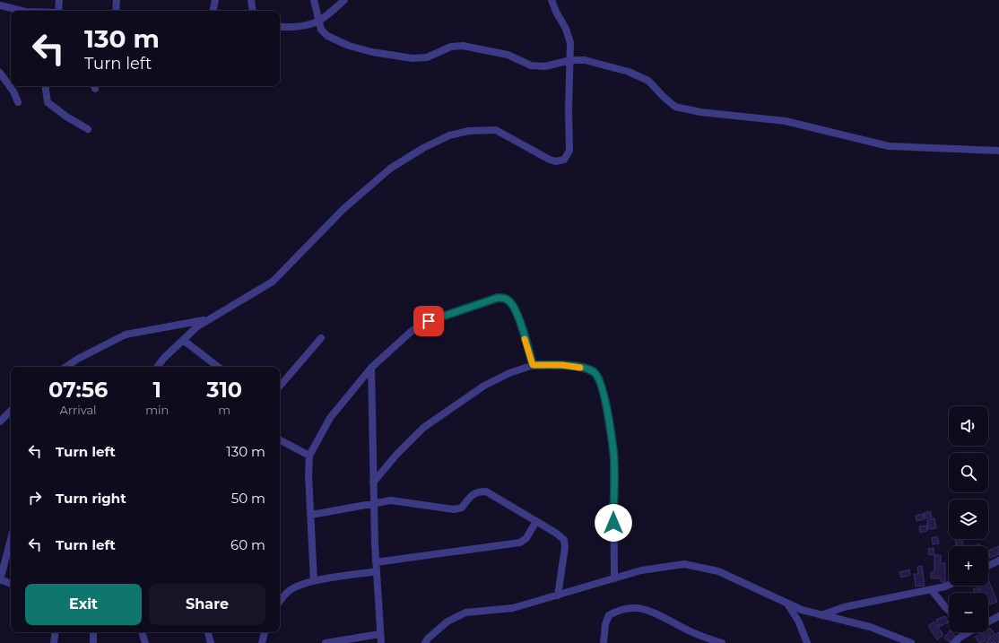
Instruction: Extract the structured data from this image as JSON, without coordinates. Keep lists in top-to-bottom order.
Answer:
{
  "page": {
    "turn": ["130 m", "Turn left"],
    "eta": [
      "07:56",
      "Arrival",
      "1",
      "min",
      "310",
      "m"
    ],
    "map_buttons": ["+", "−"],
    "list": [
      {
        "name": "Turn left",
        "value": "130 m"
      },
      {
        "name": "Turn right",
        "value": "50 m"
      },
      {
        "name": "Turn left",
        "value": "60 m"
      }
    ],
    "buttons": ["Exit", "Share"]
  }
}
